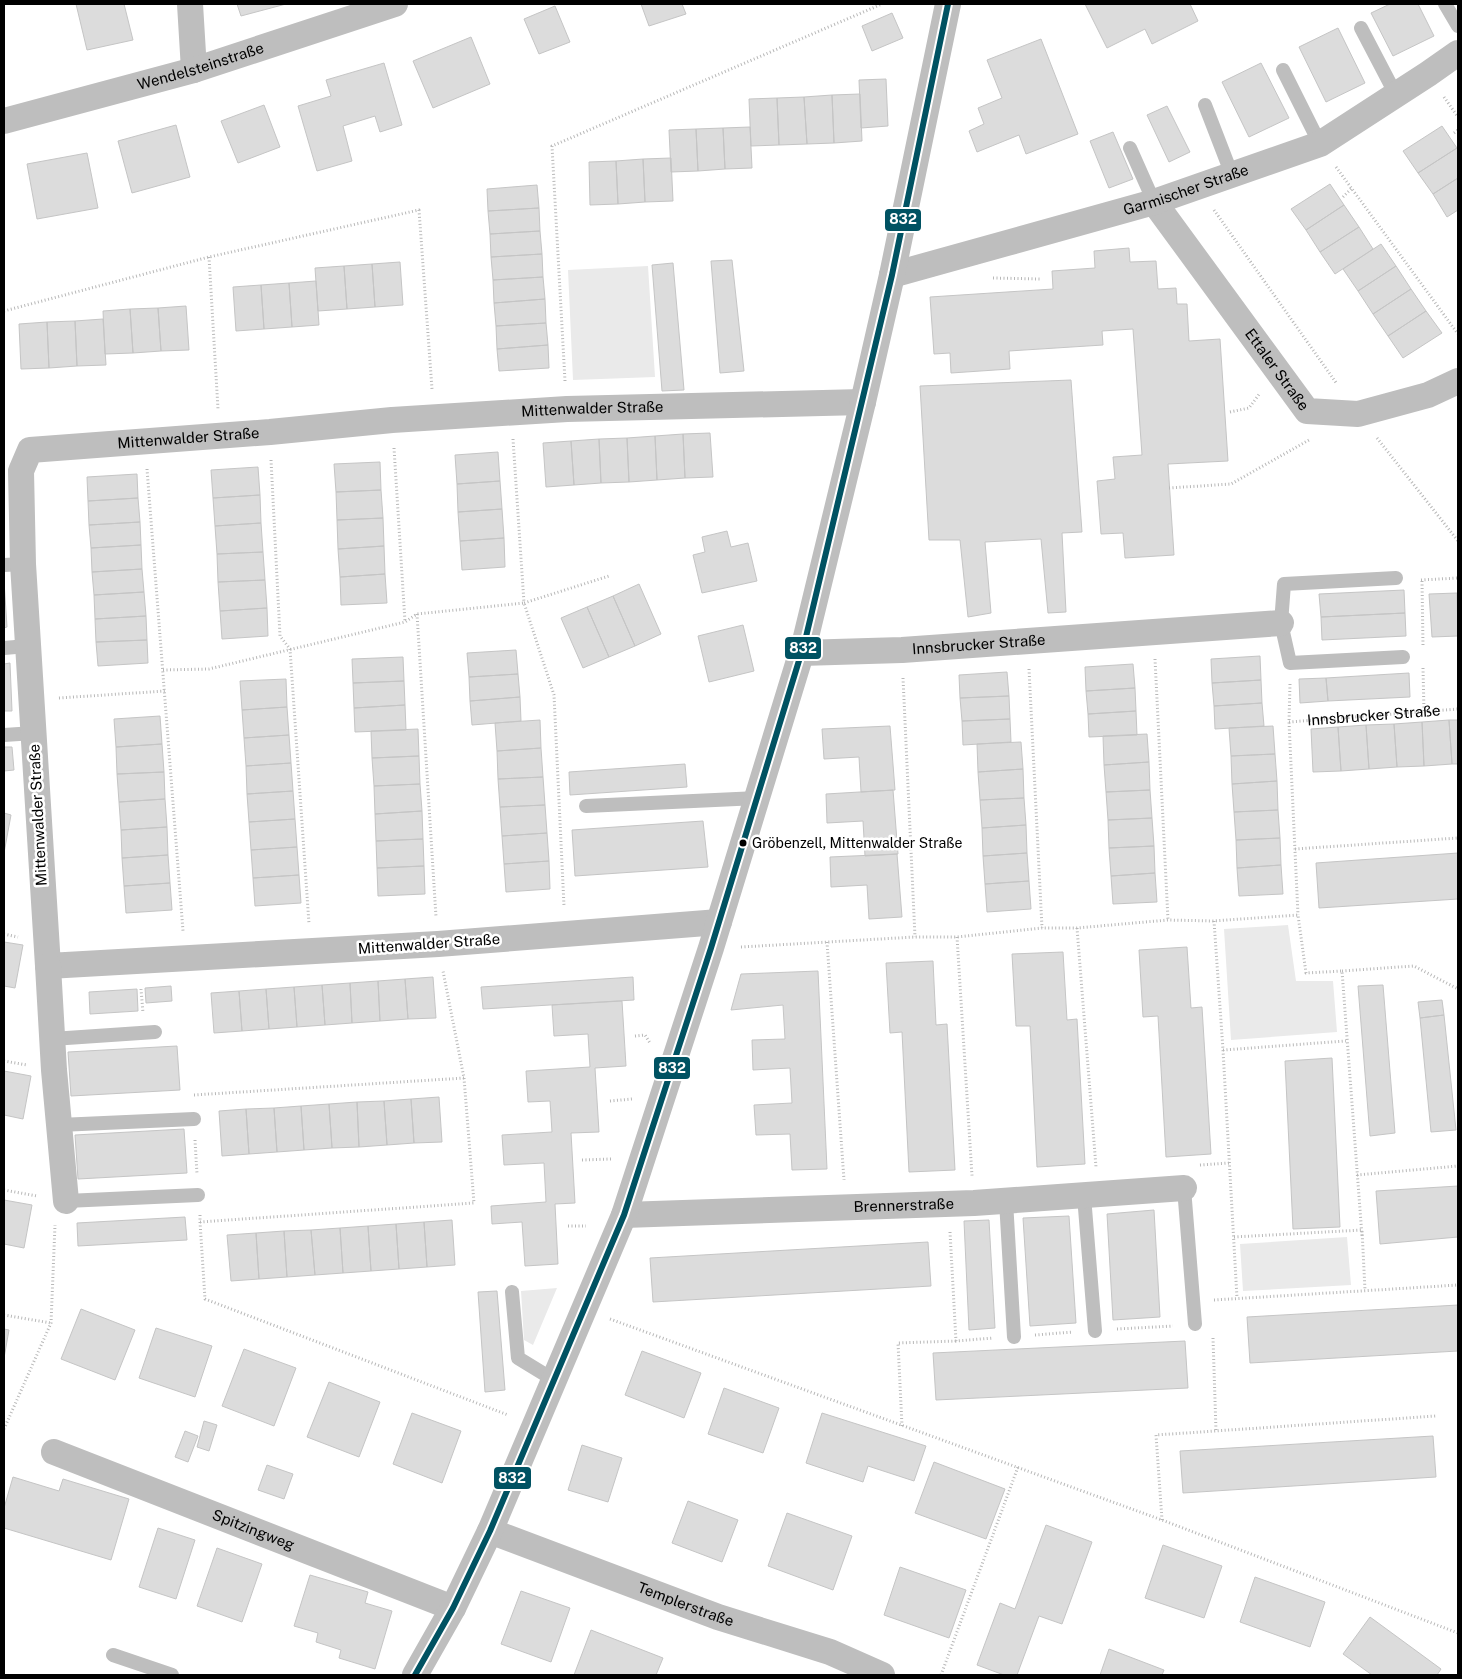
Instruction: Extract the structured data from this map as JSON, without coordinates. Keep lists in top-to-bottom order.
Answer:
{
  "streets": {
    "street": [
      "Wendelsteinstraße",
      "Garmischer Straße",
      "Ettaler Straße",
      "Mittenwalder Straße",
      "Innsbrucker Straße",
      "Brennerstraße",
      "Spitzingweg",
      "Templerstraße"
    ]
  },
  "crossings": [
    ["Garmischer Straße", "Ettaler Straße"]
  ],
  "places": ["Gröbenzell, Mittenwalder Straße"],
  "lines": ["transit line 832"]
}
